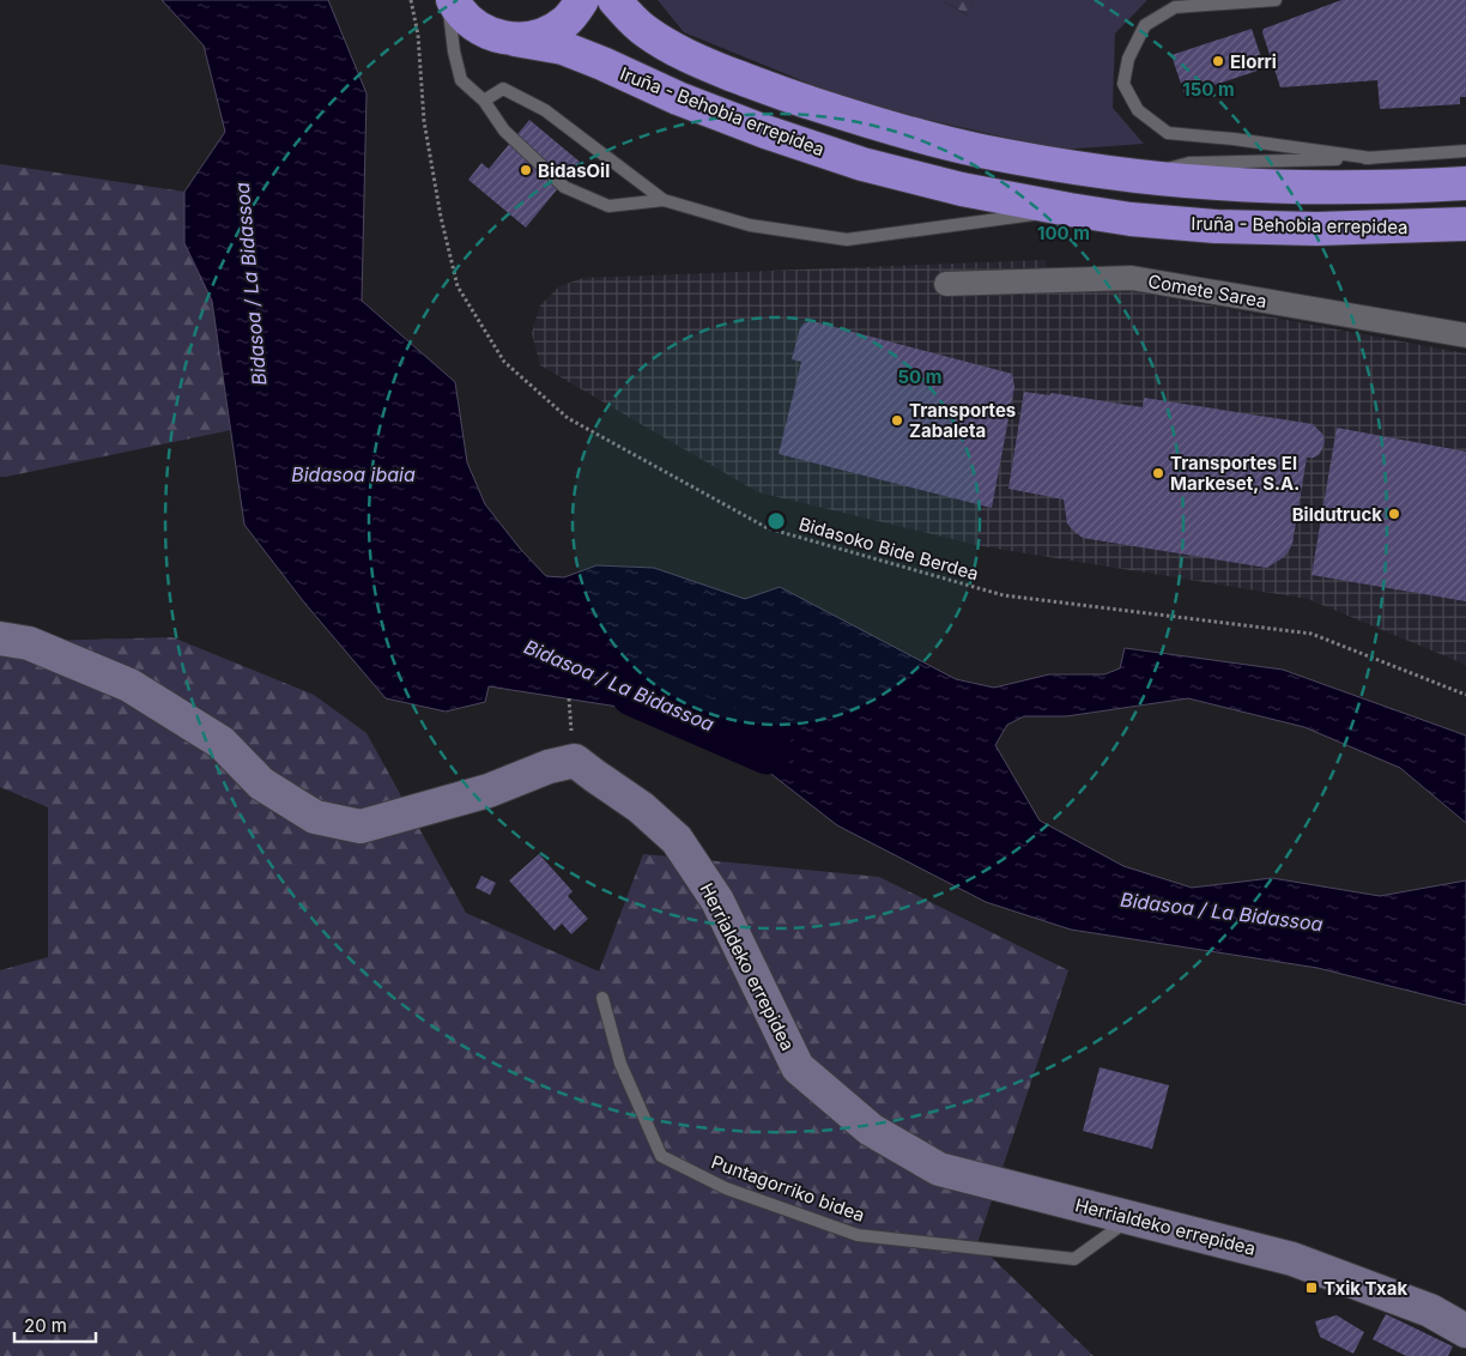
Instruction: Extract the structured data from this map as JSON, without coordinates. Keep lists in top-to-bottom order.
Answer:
{
  "streets": {
    "highway": ["Iruña - Behobia errepidea"],
    "street": ["Comete Sarea", "Herrialdeko errepidea"],
    "lane": ["Puntagorriko bidea"],
    "path": ["Bidasoko Bide Berdea"]
  },
  "crossings": [
    ["Herrialdeko errepidea", "Puntagorriko bidea"]
  ],
  "water": ["Bidasoa / La Bidassoa", "Bidasoa ibaia"],
  "places": {
    "other": [
      "Elorri",
      "BidasOil",
      "Transportes Zabaleta",
      "Transportes El Markeset, S.A.",
      "Bildutruck"
    ],
    "transit": ["Txik Txak"]
  },
  "scale_bar": "20 m",
  "rings": ["150 m", "100 m", "50 m"]
}
